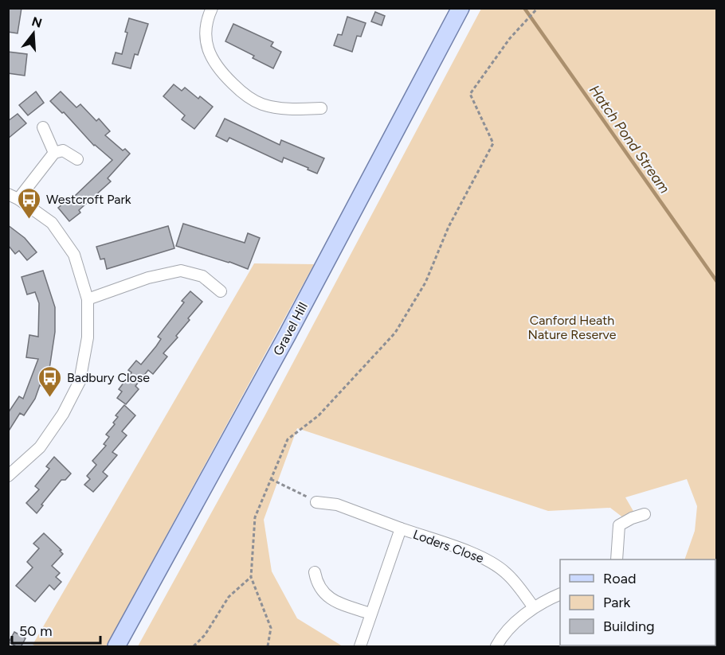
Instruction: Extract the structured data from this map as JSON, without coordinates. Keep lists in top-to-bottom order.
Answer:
{
  "streets": {
    "main road": ["Gravel Hill"],
    "street": ["Loders Close"]
  },
  "water": ["Hatch Pond Stream"],
  "parks": ["Canford Heath Nature Reserve"],
  "places": {
    "bus stop": ["Westcroft Park", "Badbury Close"]
  },
  "legend": ["Road", "Park", "Building"],
  "scale_bar": "50 m",
  "north": "top"
}
